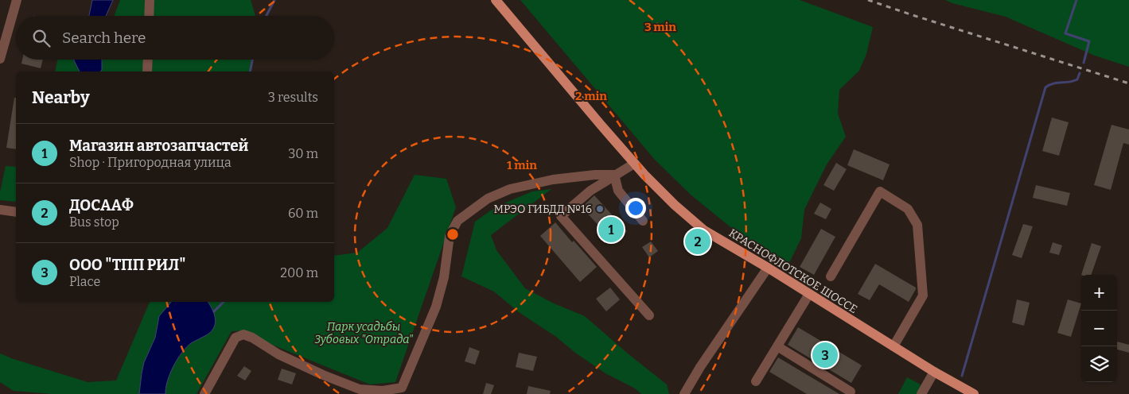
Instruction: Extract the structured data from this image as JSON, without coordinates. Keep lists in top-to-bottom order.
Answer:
{
  "streets": {
    "main road": ["КРАСНОФЛОТСКОЕ ШОССЕ"]
  },
  "parks": ["Парк усадьбы Зубовых \"Отрада\""],
  "places": ["МРЭО ГИБДД №16"],
  "page": {
    "search": "Search here",
    "heading": ["Nearby", "3 results"],
    "list": [
      {
        "mark": "1",
        "name": "Магазин автозапчастей",
        "note": "Shop · Пригородная улица",
        "value": "30 m"
      },
      {
        "mark": "2",
        "name": "ДОСААФ",
        "note": "Bus stop",
        "value": "60 m"
      },
      {
        "mark": "3",
        "name": "ООО \"ТПП РИЛ\"",
        "note": "Place",
        "value": "200 m"
      }
    ],
    "pins": ["1", "2", "3"],
    "map_buttons": ["+", "−"]
  },
  "rings": ["3 min", "2 min", "1 min"]
}
